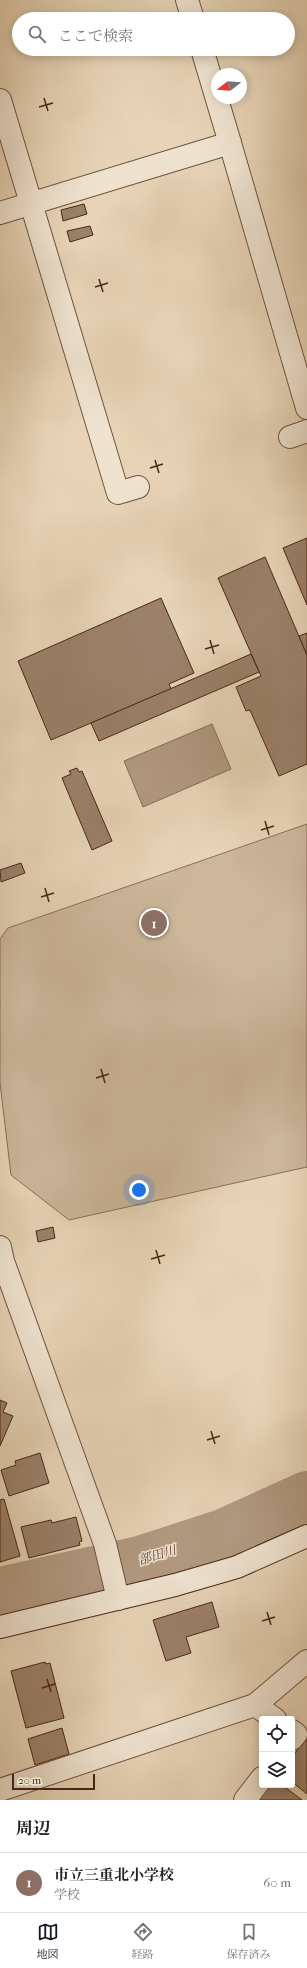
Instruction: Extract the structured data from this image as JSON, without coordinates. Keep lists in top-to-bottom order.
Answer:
{
  "water": ["部田川"],
  "scale_bar": "20 m",
  "north": "left",
  "page": {
    "search": "ここで検索",
    "pins": "1",
    "scale": "20 m",
    "heading": "周辺",
    "list": [
      {
        "mark": "1",
        "name": "市立三重北小学校",
        "note": "学校",
        "value": "60 m"
      }
    ],
    "nav": ["地図", "経路", "保存済み"]
  }
}
